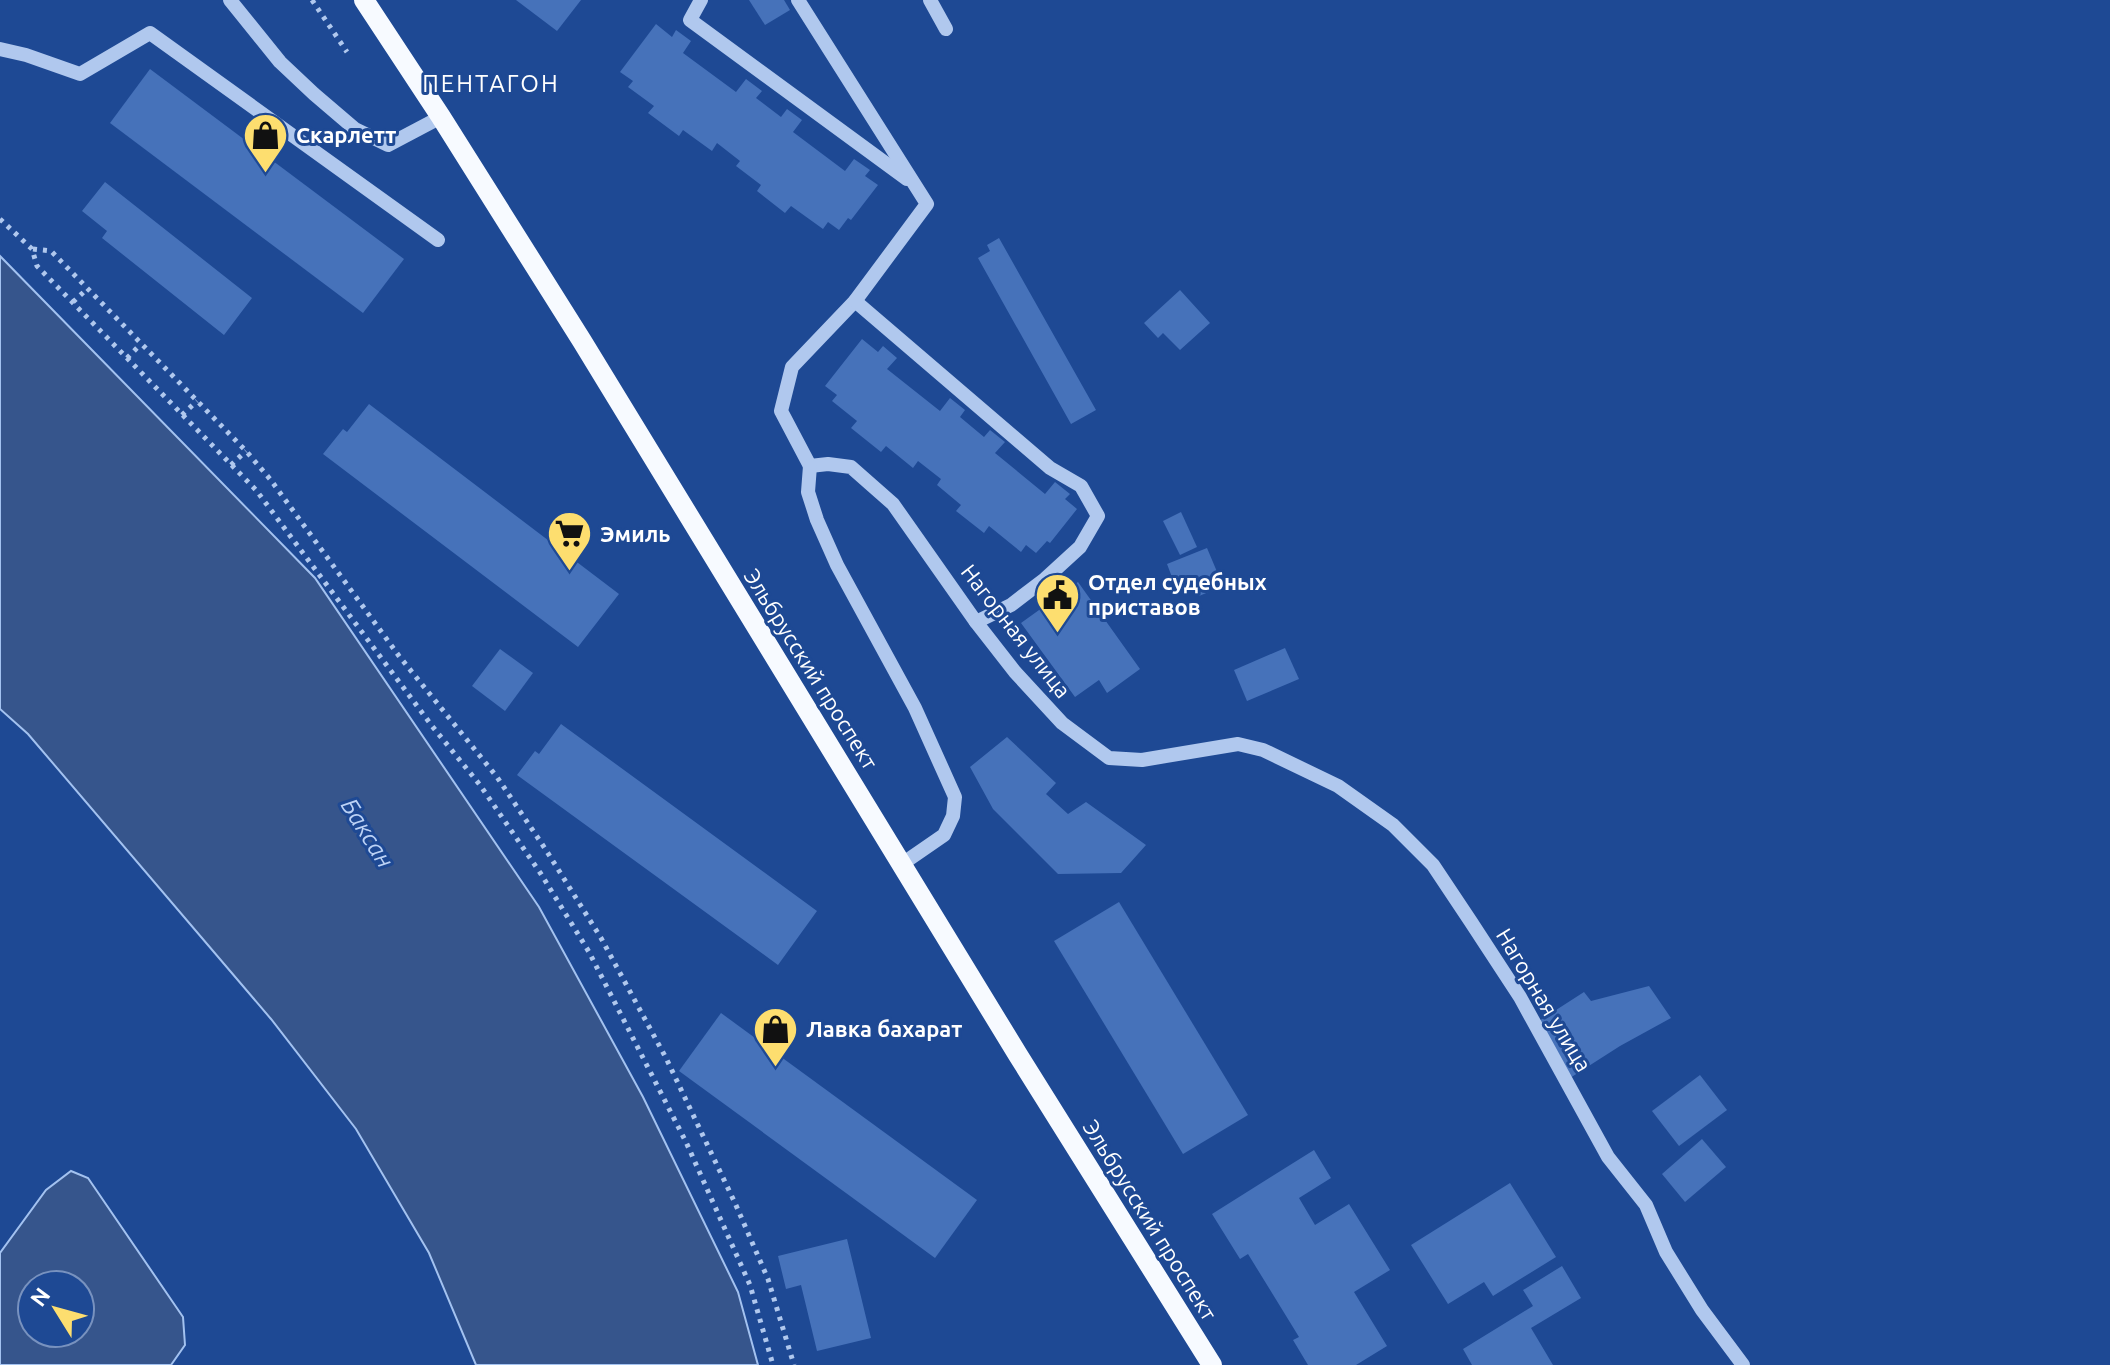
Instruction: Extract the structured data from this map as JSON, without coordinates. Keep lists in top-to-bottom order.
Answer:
{
  "streets": {
    "main road": ["Эльбрусский проспект"],
    "street": ["Нагорная улица"]
  },
  "districts": ["ПЕНТАГОН"],
  "water": ["Баксан"],
  "places": {
    "shop": ["Скарлетт", "Лавка бахарат"],
    "supermarket": ["Эмиль"],
    "public building": ["Отдел судебных приставов"]
  },
  "north": "top left"
}
